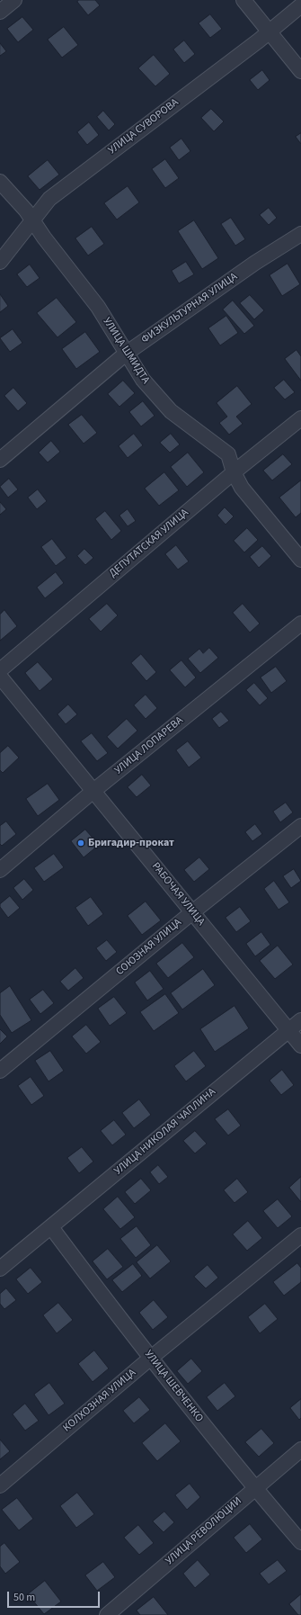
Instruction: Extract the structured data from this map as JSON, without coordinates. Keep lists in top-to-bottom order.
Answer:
{
  "streets": {
    "street": [
      "УЛИЦА СУВОРОВА",
      "ФИЗКУЛЬТУРНАЯ УЛИЦА",
      "УЛИЦА ШМИДТА",
      "ДЕПУТАТСКАЯ УЛИЦА",
      "УЛИЦА ЛОПАРЕВА",
      "РАБОЧАЯ УЛИЦА",
      "СОЮЗНАЯ УЛИЦА",
      "УЛИЦА НИКОЛАЯ ЧАПЛИНА",
      "УЛИЦА ШЕВЧЕНКО",
      "КОЛХОЗНАЯ УЛИЦА",
      "УЛИЦА РЕВОЛЮЦИИ"
    ]
  },
  "crossings": [
    ["УЛИЦА СУВОРОВА", "УЛИЦА ШМИДТА"],
    ["ФИЗКУЛЬТУРНАЯ УЛИЦА", "УЛИЦА ШМИДТА"],
    ["УЛИЦА ШМИДТА", "ДЕПУТАТСКАЯ УЛИЦА"],
    ["УЛИЦА ЛОПАРЕВА", "РАБОЧАЯ УЛИЦА"],
    ["РАБОЧАЯ УЛИЦА", "СОЮЗНАЯ УЛИЦА"],
    ["РАБОЧАЯ УЛИЦА", "УЛИЦА НИКОЛАЯ ЧАПЛИНА"],
    ["УЛИЦА НИКОЛАЯ ЧАПЛИНА", "УЛИЦА ШЕВЧЕНКО"],
    ["УЛИЦА ШЕВЧЕНКО", "КОЛХОЗНАЯ УЛИЦА"],
    ["УЛИЦА ШЕВЧЕНКО", "УЛИЦА РЕВОЛЮЦИИ"]
  ],
  "places": ["Бригадир-прокат"],
  "scale_bar": "50 m"
}
